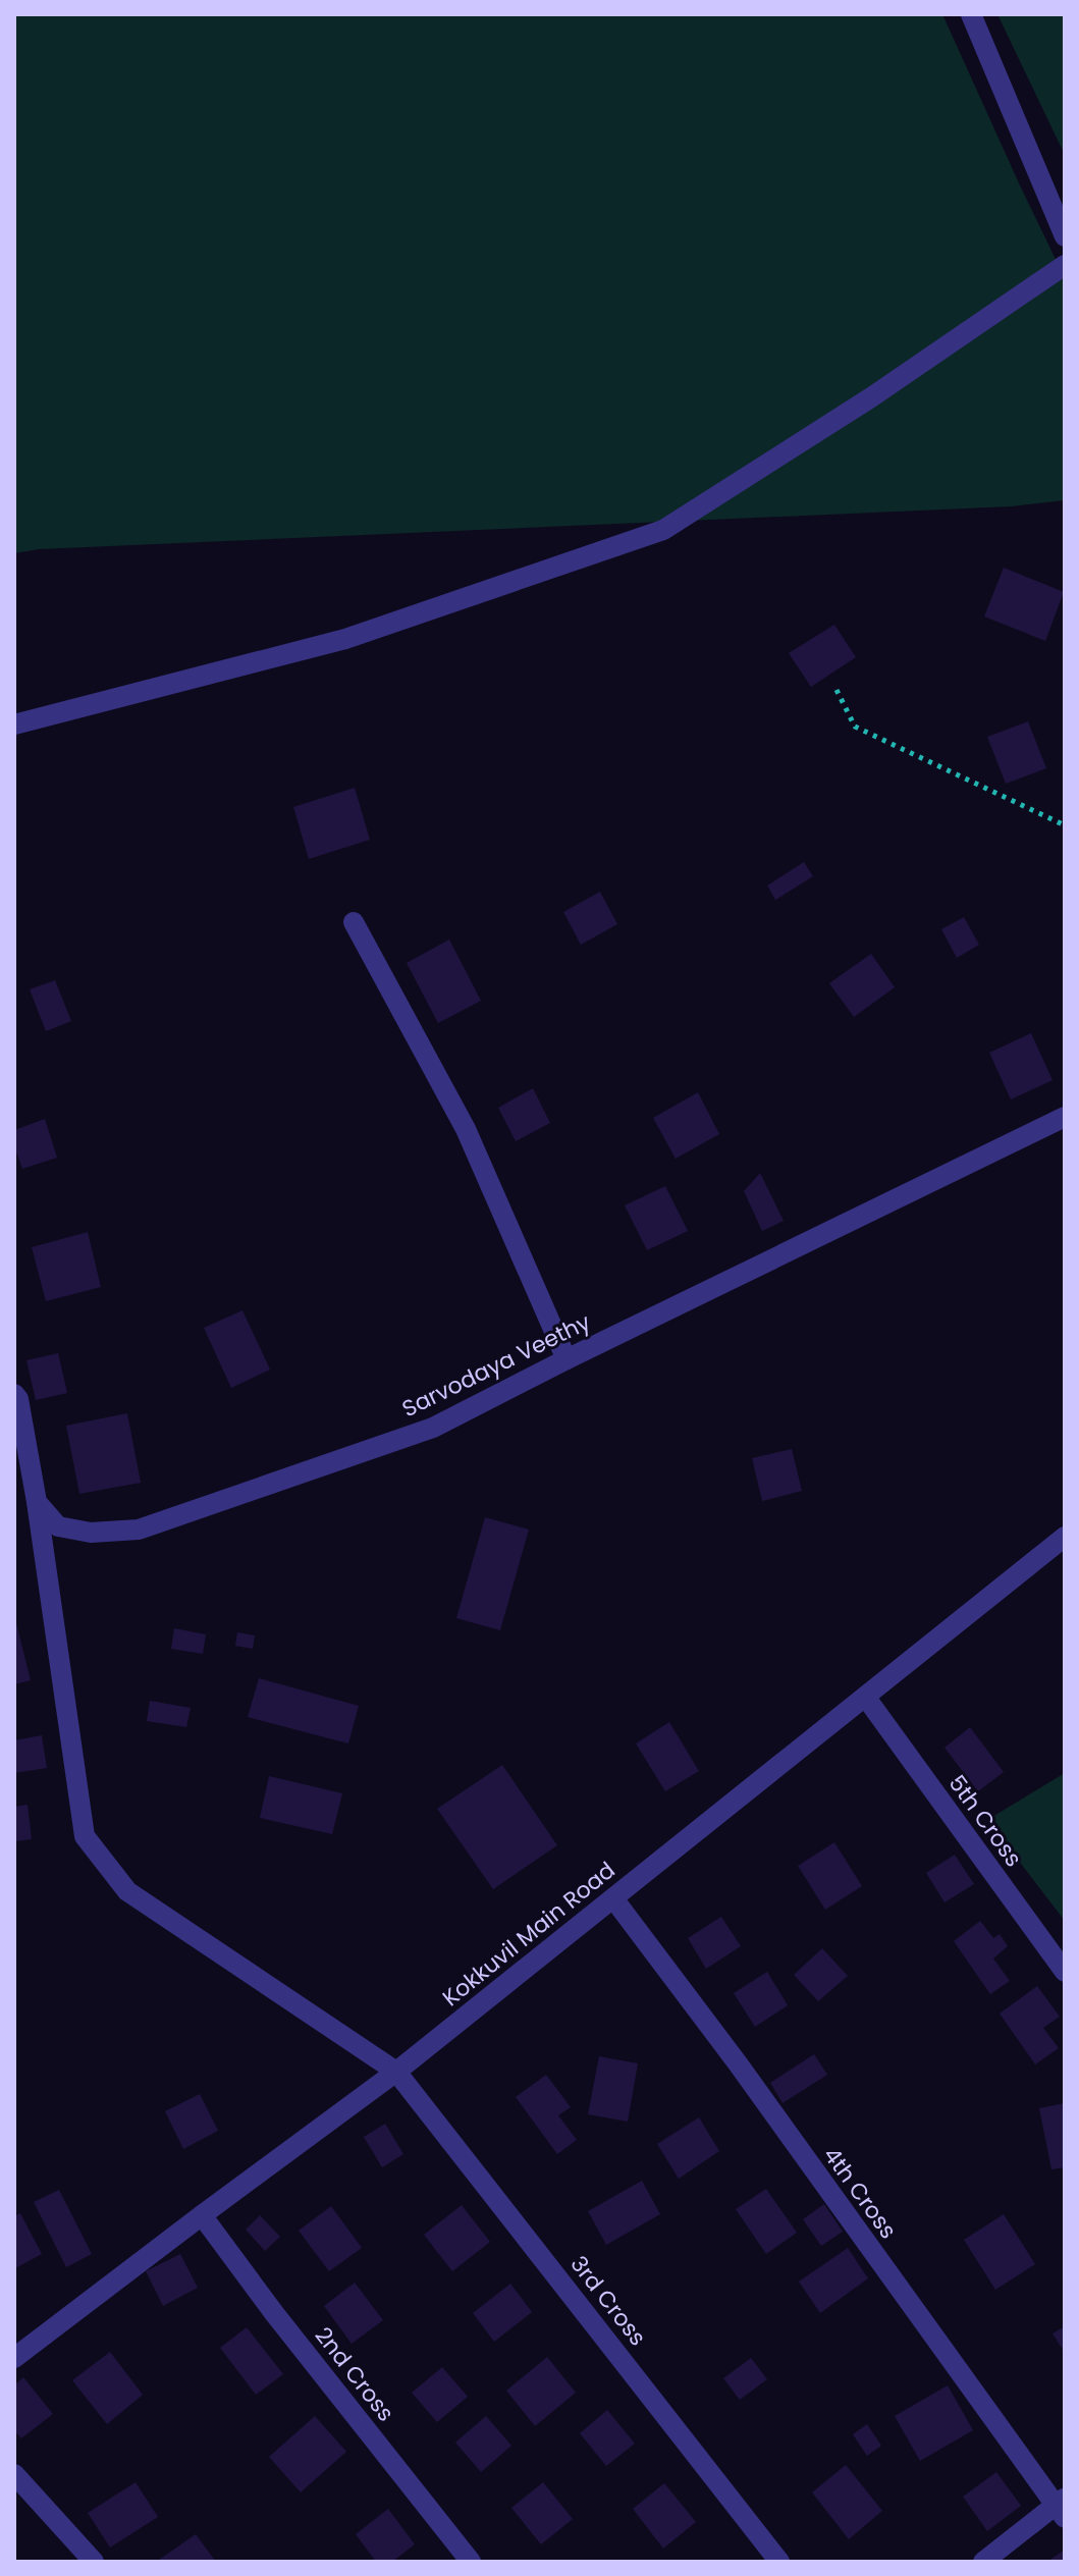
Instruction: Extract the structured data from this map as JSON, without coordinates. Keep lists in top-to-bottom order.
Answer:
{
  "streets": {
    "street": [
      "Sarvodaya Veethy",
      "5th Cross",
      "Kokkuvil Main Road",
      "4th Cross",
      "3rd Cross",
      "2nd Cross"
    ]
  },
  "crossings": [
    ["Sarvodaya Veethy", "3rd Cross"],
    ["5th Cross", "Kokkuvil Main Road"],
    ["Kokkuvil Main Road", "4th Cross"],
    ["Kokkuvil Main Road", "3rd Cross"],
    ["Kokkuvil Main Road", "2nd Cross"]
  ]
}
